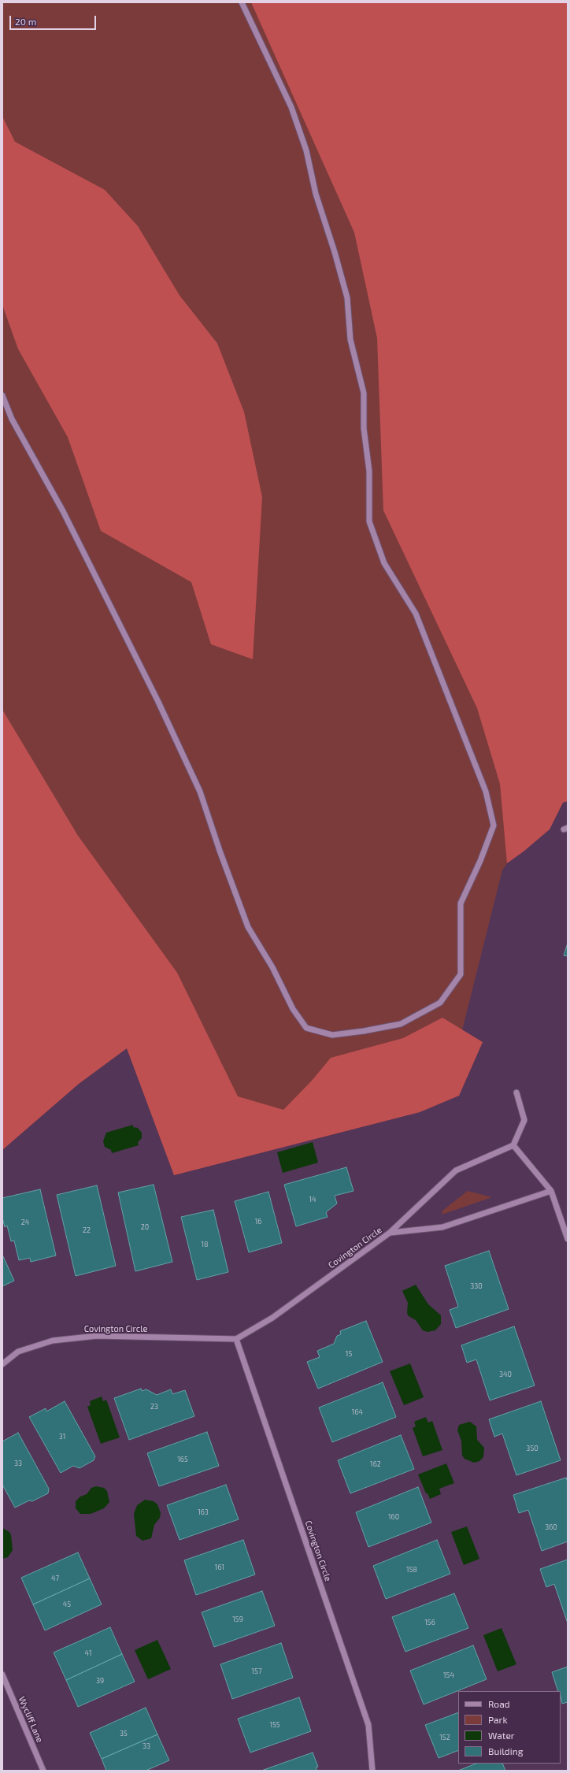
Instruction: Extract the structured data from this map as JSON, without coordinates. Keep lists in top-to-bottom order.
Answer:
{
  "streets": {
    "street": ["Covington Circle", "Wycliff Lane"]
  },
  "house_numbers": [
    "14",
    "16",
    "24",
    "20",
    "22",
    "18",
    "330",
    "15",
    "340",
    "23",
    "164",
    "31",
    "350",
    "165",
    "33",
    "162",
    "163",
    "160",
    "360",
    "161",
    "158",
    "47",
    "45",
    "159",
    "156",
    "41",
    "157",
    "154",
    "39",
    "155",
    "35",
    "152",
    "33"
  ],
  "legend": [
    "Road",
    "Park",
    "Water",
    "Building"
  ],
  "scale_bar": "20 m"
}
